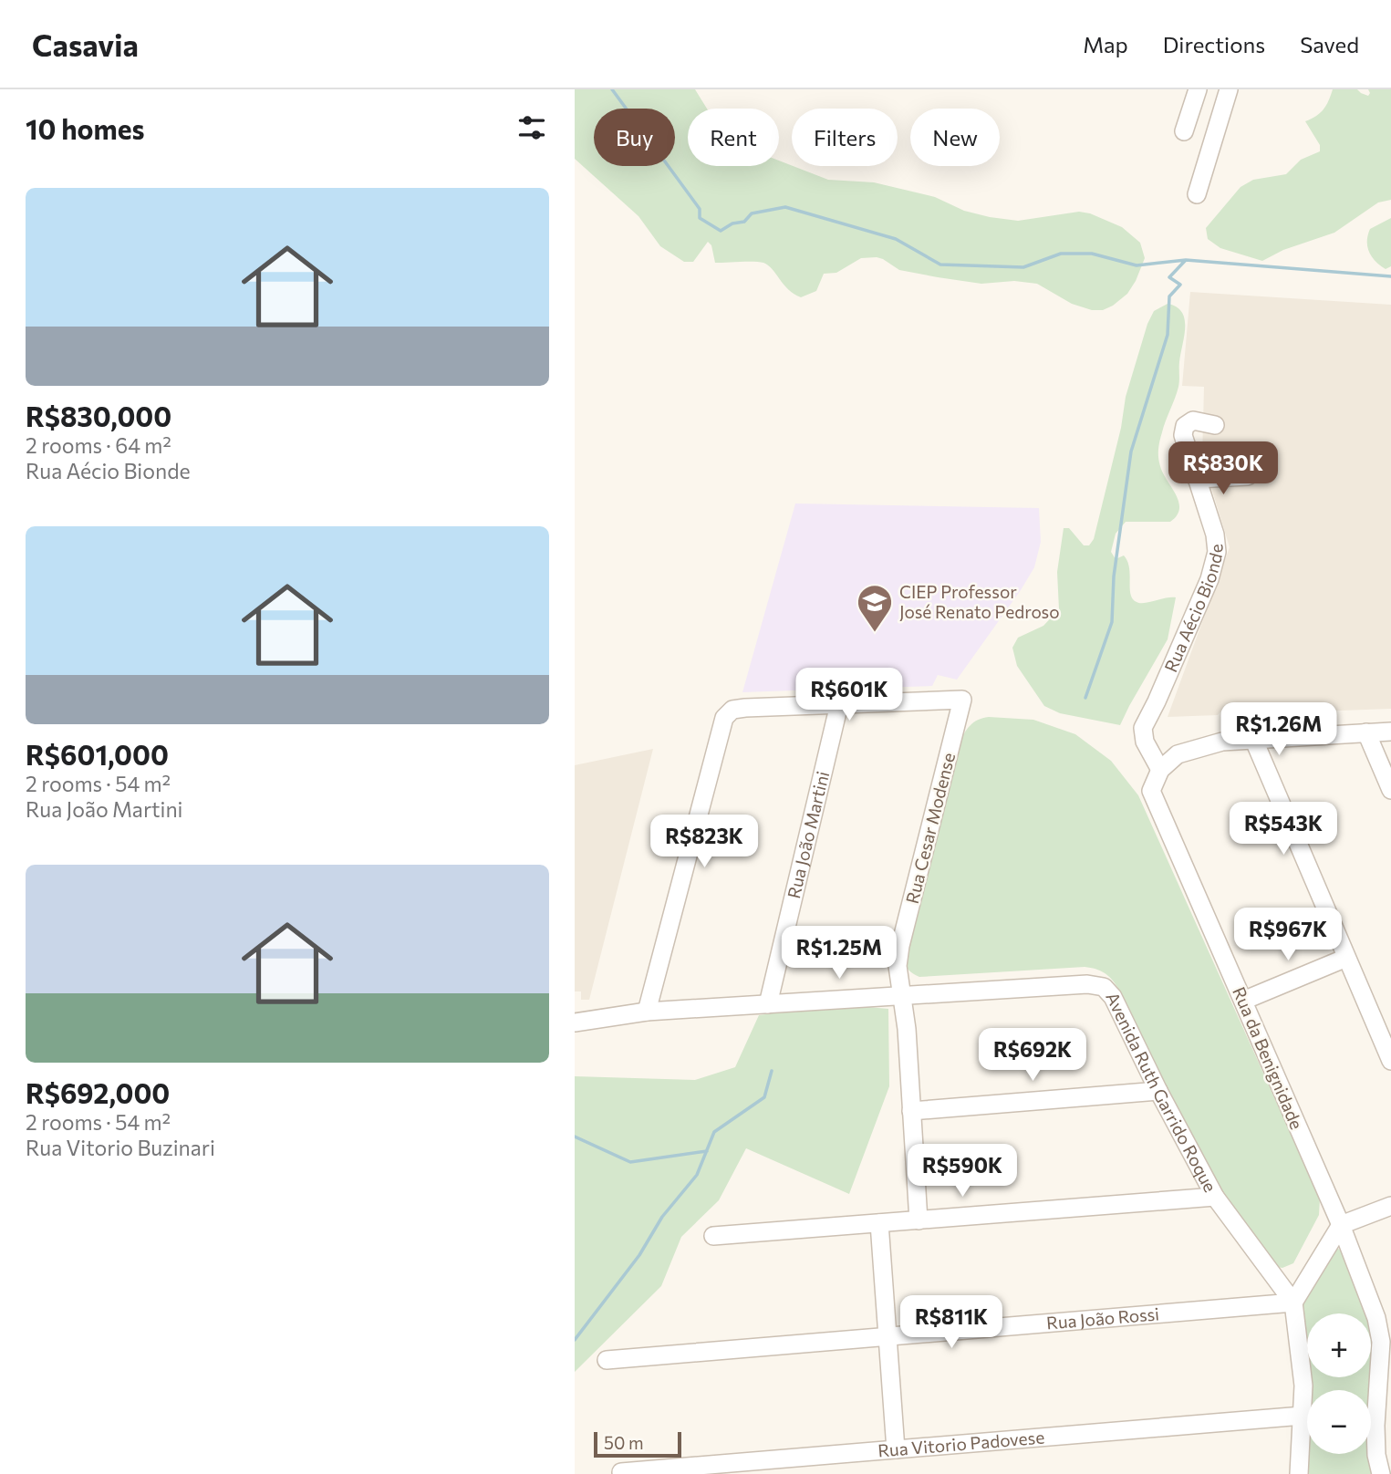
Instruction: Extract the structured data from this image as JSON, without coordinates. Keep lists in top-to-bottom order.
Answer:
{
  "streets": {
    "street": [
      "Rua Aécio Bionde",
      "Rua Cesar Modense",
      "Rua João Martini",
      "Rua da Benignidade",
      "Avenida Ruth Garrido Roque",
      "Rua João Rossi",
      "Rua Vitorio Padovese"
    ]
  },
  "crossings": [
    ["Rua Aécio Bionde", "Rua da Benignidade"],
    ["Rua Cesar Modense", "Rua João Martini"],
    ["Rua Cesar Modense", "Avenida Ruth Garrido Roque"],
    ["Rua João Martini", "Avenida Ruth Garrido Roque"],
    ["Avenida Ruth Garrido Roque", "Rua João Rossi"],
    ["Avenida Ruth Garrido Roque", "Rua Vitorio Padovese"]
  ],
  "places": {
    "school or university": ["CIEP Professor José Renato Pedroso"]
  },
  "scale_bar": "50 m",
  "page": {
    "header": "Casavia",
    "nav": ["Map", "Directions", "Saved"],
    "heading": "10 homes",
    "chip": [
      "Buy",
      "Rent",
      "Filters",
      "New"
    ],
    "list": [
      {
        "name": "R$830,000",
        "note": "2 rooms · 64 m² · Rua Aécio Bionde"
      },
      {
        "name": "R$601,000",
        "note": "2 rooms · 54 m² · Rua João Martini"
      },
      {
        "name": "R$692,000",
        "note": "2 rooms · 54 m² · Rua Vitorio Buzinari"
      }
    ],
    "price": [
      "R$830K",
      "R$601K",
      "R$1.26M",
      "R$543K",
      "R$823K",
      "R$967K",
      "R$1.25M",
      "R$692K",
      "R$590K",
      "R$811K"
    ],
    "map_buttons": ["+", "−"],
    "scale": "50 m"
  }
}
